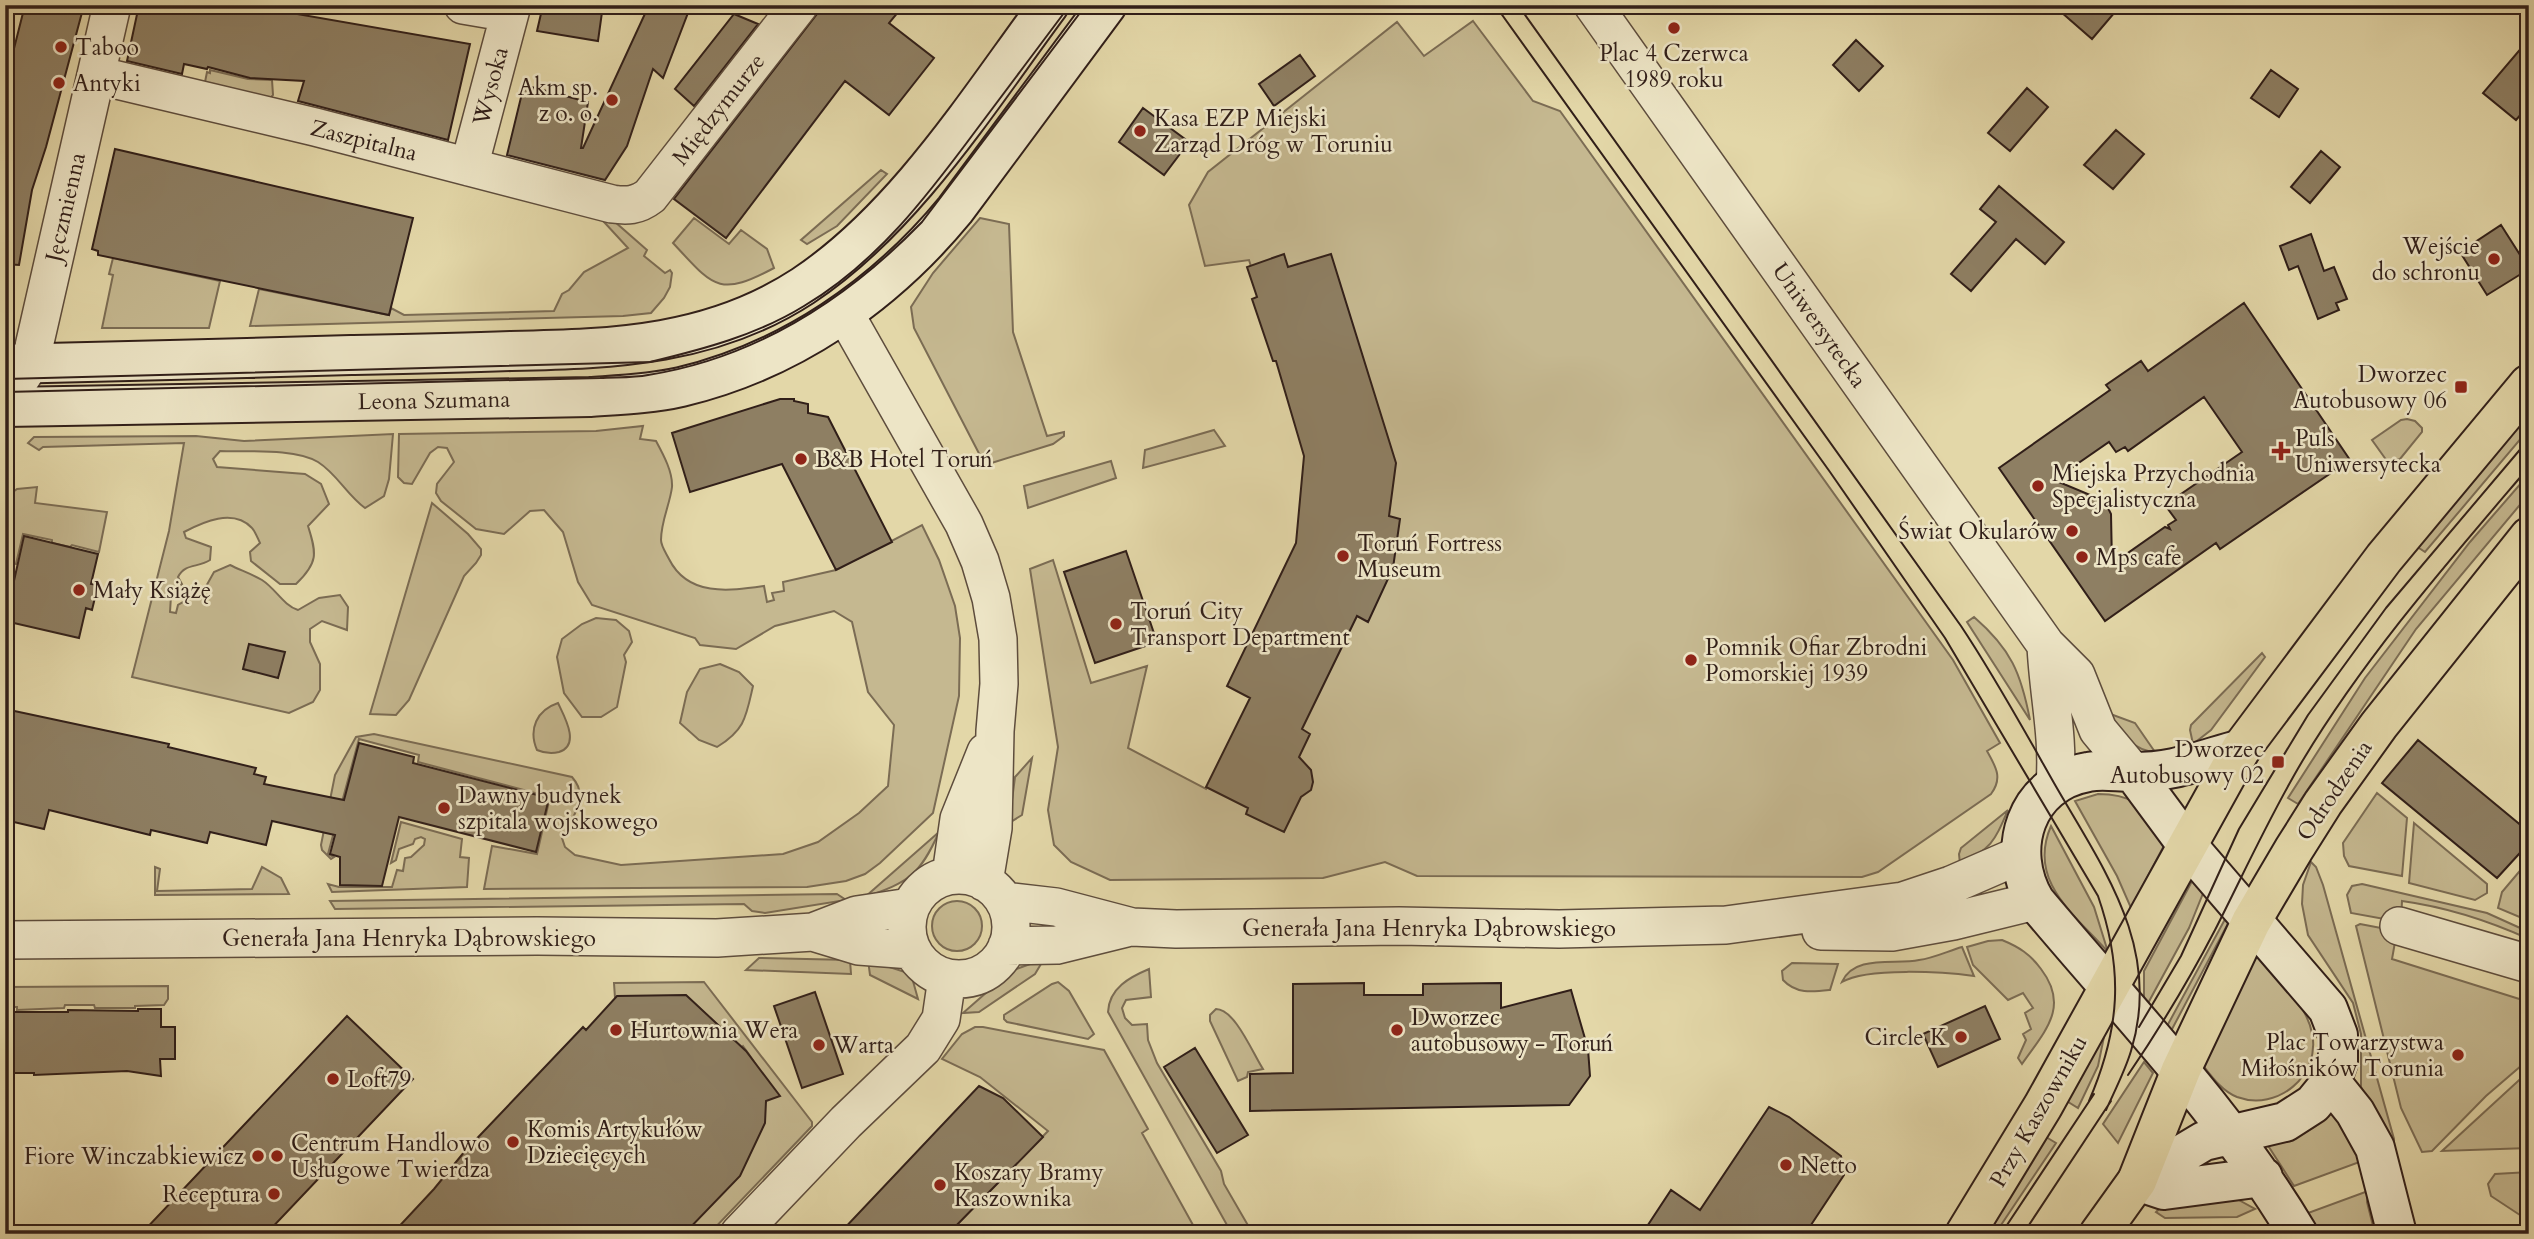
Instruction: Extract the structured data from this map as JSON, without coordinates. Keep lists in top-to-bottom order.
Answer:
{
  "streets": {
    "main road": ["Odrodzenia", "Przy Kaszowniku"],
    "street": [
      "Wysoka",
      "Międzymurze",
      "Zaszpitalna",
      "Jęczmienna",
      "Uniwersytecka",
      "Leona Szumana",
      "Generała Jana Henryka Dąbrowskiego"
    ]
  },
  "crossings": [
    ["Wysoka", "Zaszpitalna"],
    ["Międzymurze", "Zaszpitalna"],
    ["Zaszpitalna", "Jęczmienna"],
    ["Jęczmienna", "Leona Szumana"]
  ],
  "places": {
    "other": [
      "Plac 4 Czerwca 1989 roku",
      "Taboo",
      "Antyki",
      "Akm sp. z o. o.",
      "Kasa EZP Miejski Zarząd Dróg w Toruniu",
      "Wejście do schronu",
      "B&B Hotel Toruń",
      "Miejska Przychodnia Specjalistyczna",
      "Świat Okularów",
      "Toruń Fortress Museum",
      "Mps cafe",
      "Mały Książę",
      "Toruń City Transport Department",
      "Pomnik Ofiar Zbrodni Pomorskiej 1939",
      "Dawny budynek szpitala wojskowego",
      "Hurtownia Wera",
      "Dworzec autobusowy - Toruń",
      "Circle K",
      "Warta",
      "Plac Towarzystwa Miłośników Torunia",
      "Loft79",
      "Komis Artykułów Dziecięcych",
      "Fiore Winczabkiewicz",
      "Centrum Handlowo Usługowe Twierdza",
      "Netto",
      "Koszary Bramy Kaszownika",
      "Receptura"
    ],
    "transit": ["Dworzec Autobusowy 06", "Dworzec Autobusowy 02"],
    "health": ["Puls Uniwersytecka"]
  }
}
